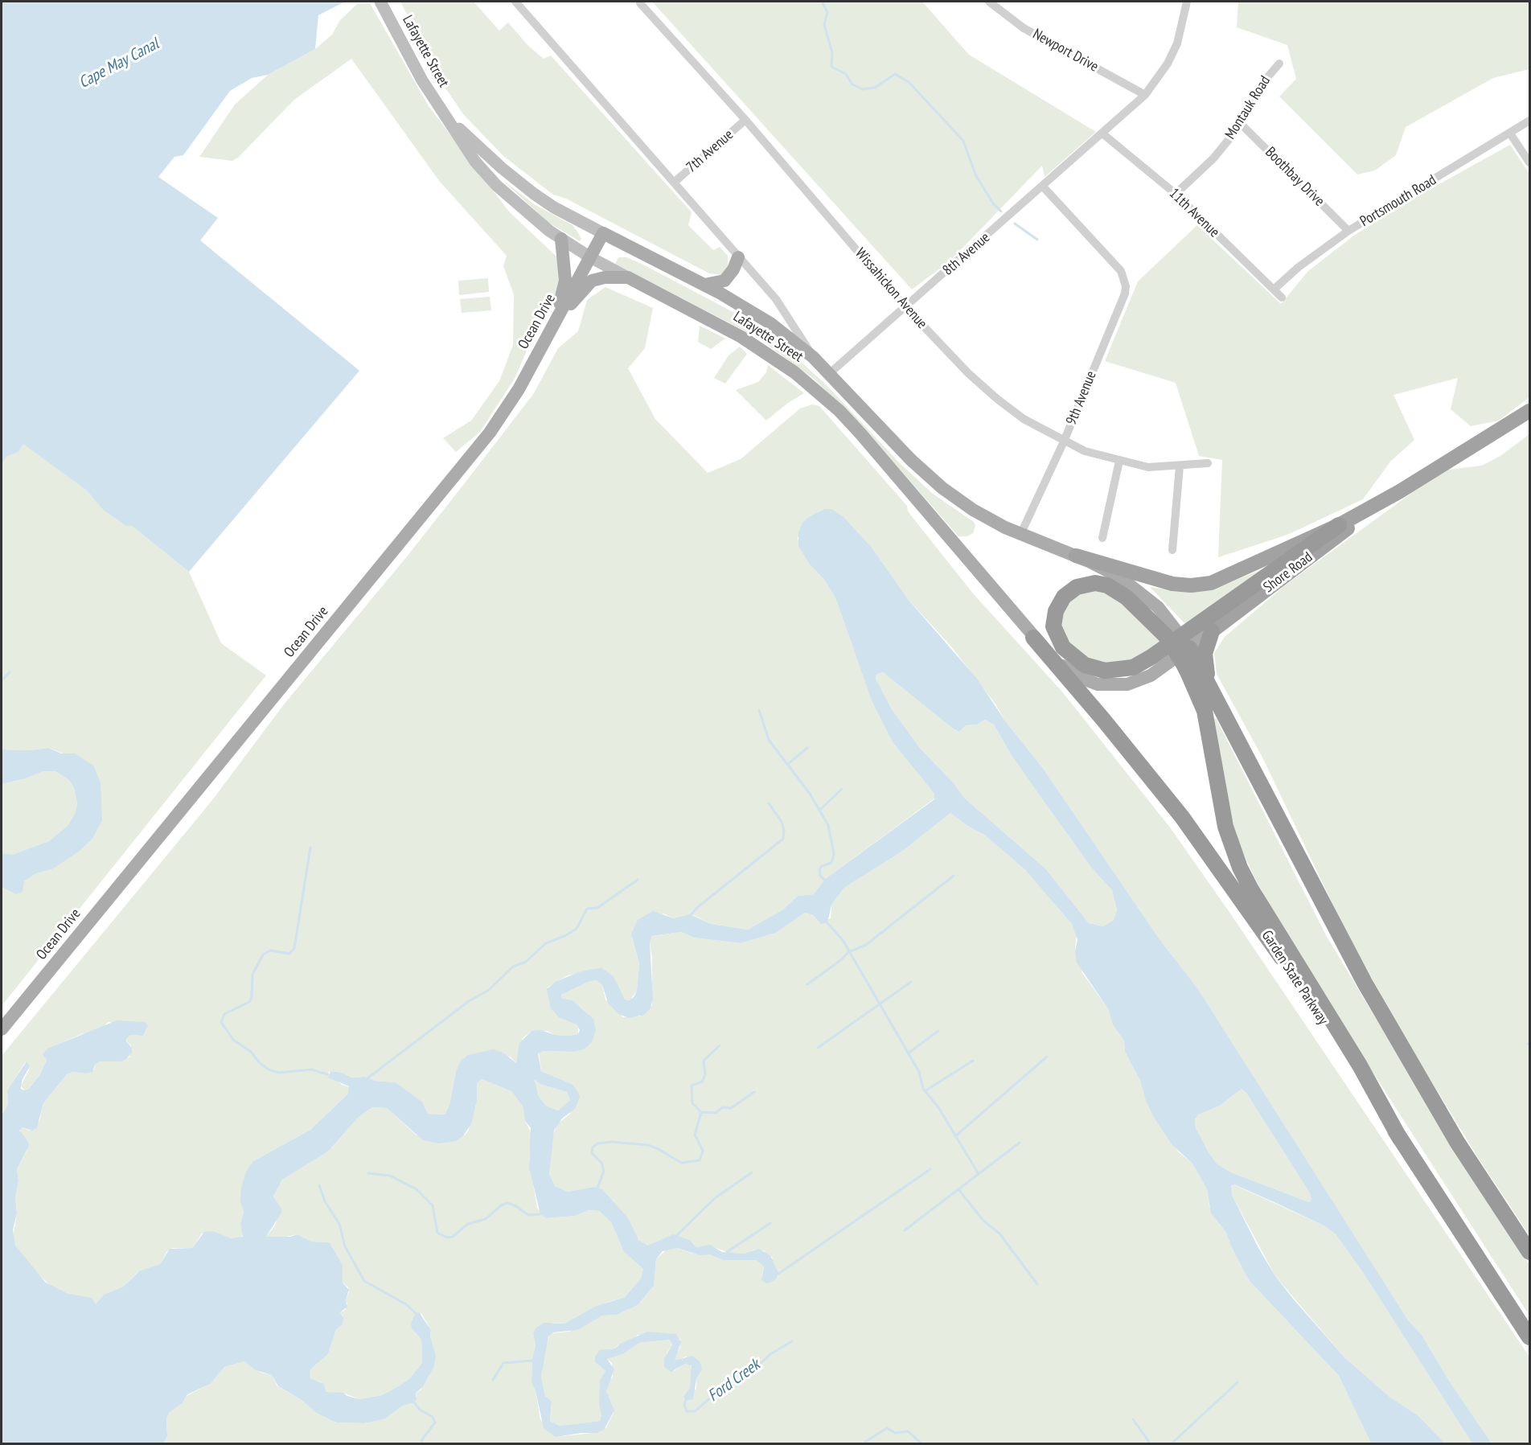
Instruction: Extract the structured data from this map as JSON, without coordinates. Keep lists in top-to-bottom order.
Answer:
{
  "streets": {
    "highway": ["Shore Road", "Garden State Parkway"],
    "main road": ["Lafayette Street", "Ocean Drive"],
    "street": [
      "Newport Drive",
      "Montauk Road",
      "7th Avenue",
      "Boothbay Drive",
      "Portsmouth Road",
      "11th Avenue",
      "8th Avenue",
      "Wissahickon Avenue",
      "9th Avenue"
    ]
  },
  "crossings": [
    ["Newport Drive", "8th Avenue"],
    ["Lafayette Street", "8th Avenue"],
    ["Lafayette Street", "Ocean Drive"],
    ["Lafayette Street", "9th Avenue"],
    ["Lafayette Street", "Shore Road"],
    ["Lafayette Street", "Garden State Parkway"],
    ["Montauk Road", "Boothbay Drive"],
    ["Montauk Road", "11th Avenue"],
    ["7th Avenue", "Wissahickon Avenue"],
    ["Boothbay Drive", "Portsmouth Road"],
    ["Portsmouth Road", "11th Avenue"],
    ["11th Avenue", "8th Avenue"],
    ["8th Avenue", "Wissahickon Avenue"],
    ["8th Avenue", "9th Avenue"],
    ["Wissahickon Avenue", "9th Avenue"]
  ],
  "water": ["Cape May Canal", "Ford Creek"]
}
